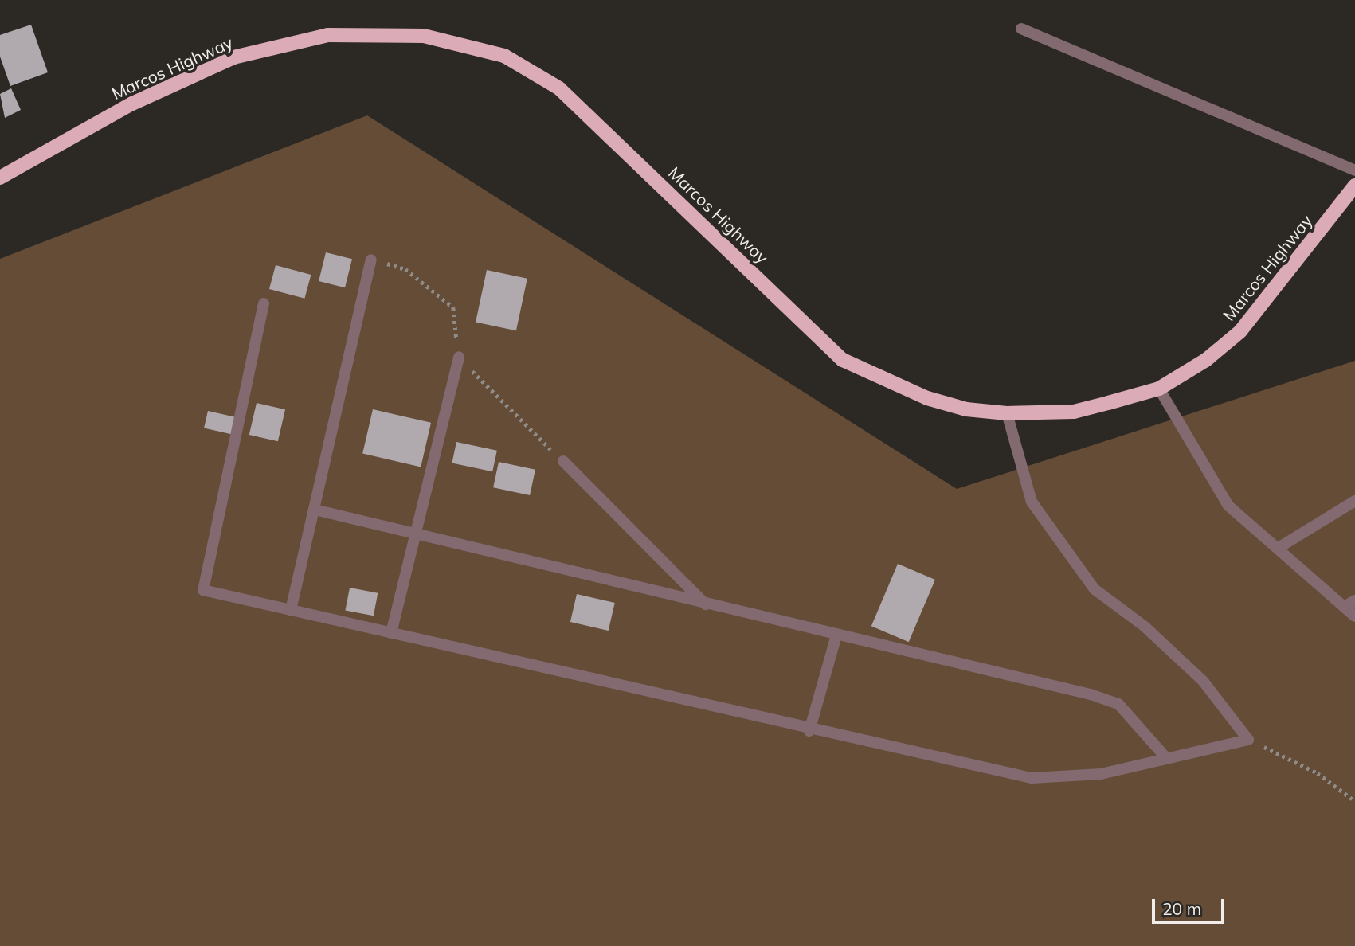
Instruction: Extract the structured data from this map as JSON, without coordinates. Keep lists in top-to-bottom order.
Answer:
{
  "streets": {
    "main road": ["Marcos Highway"]
  },
  "scale_bar": "20 m"
}
